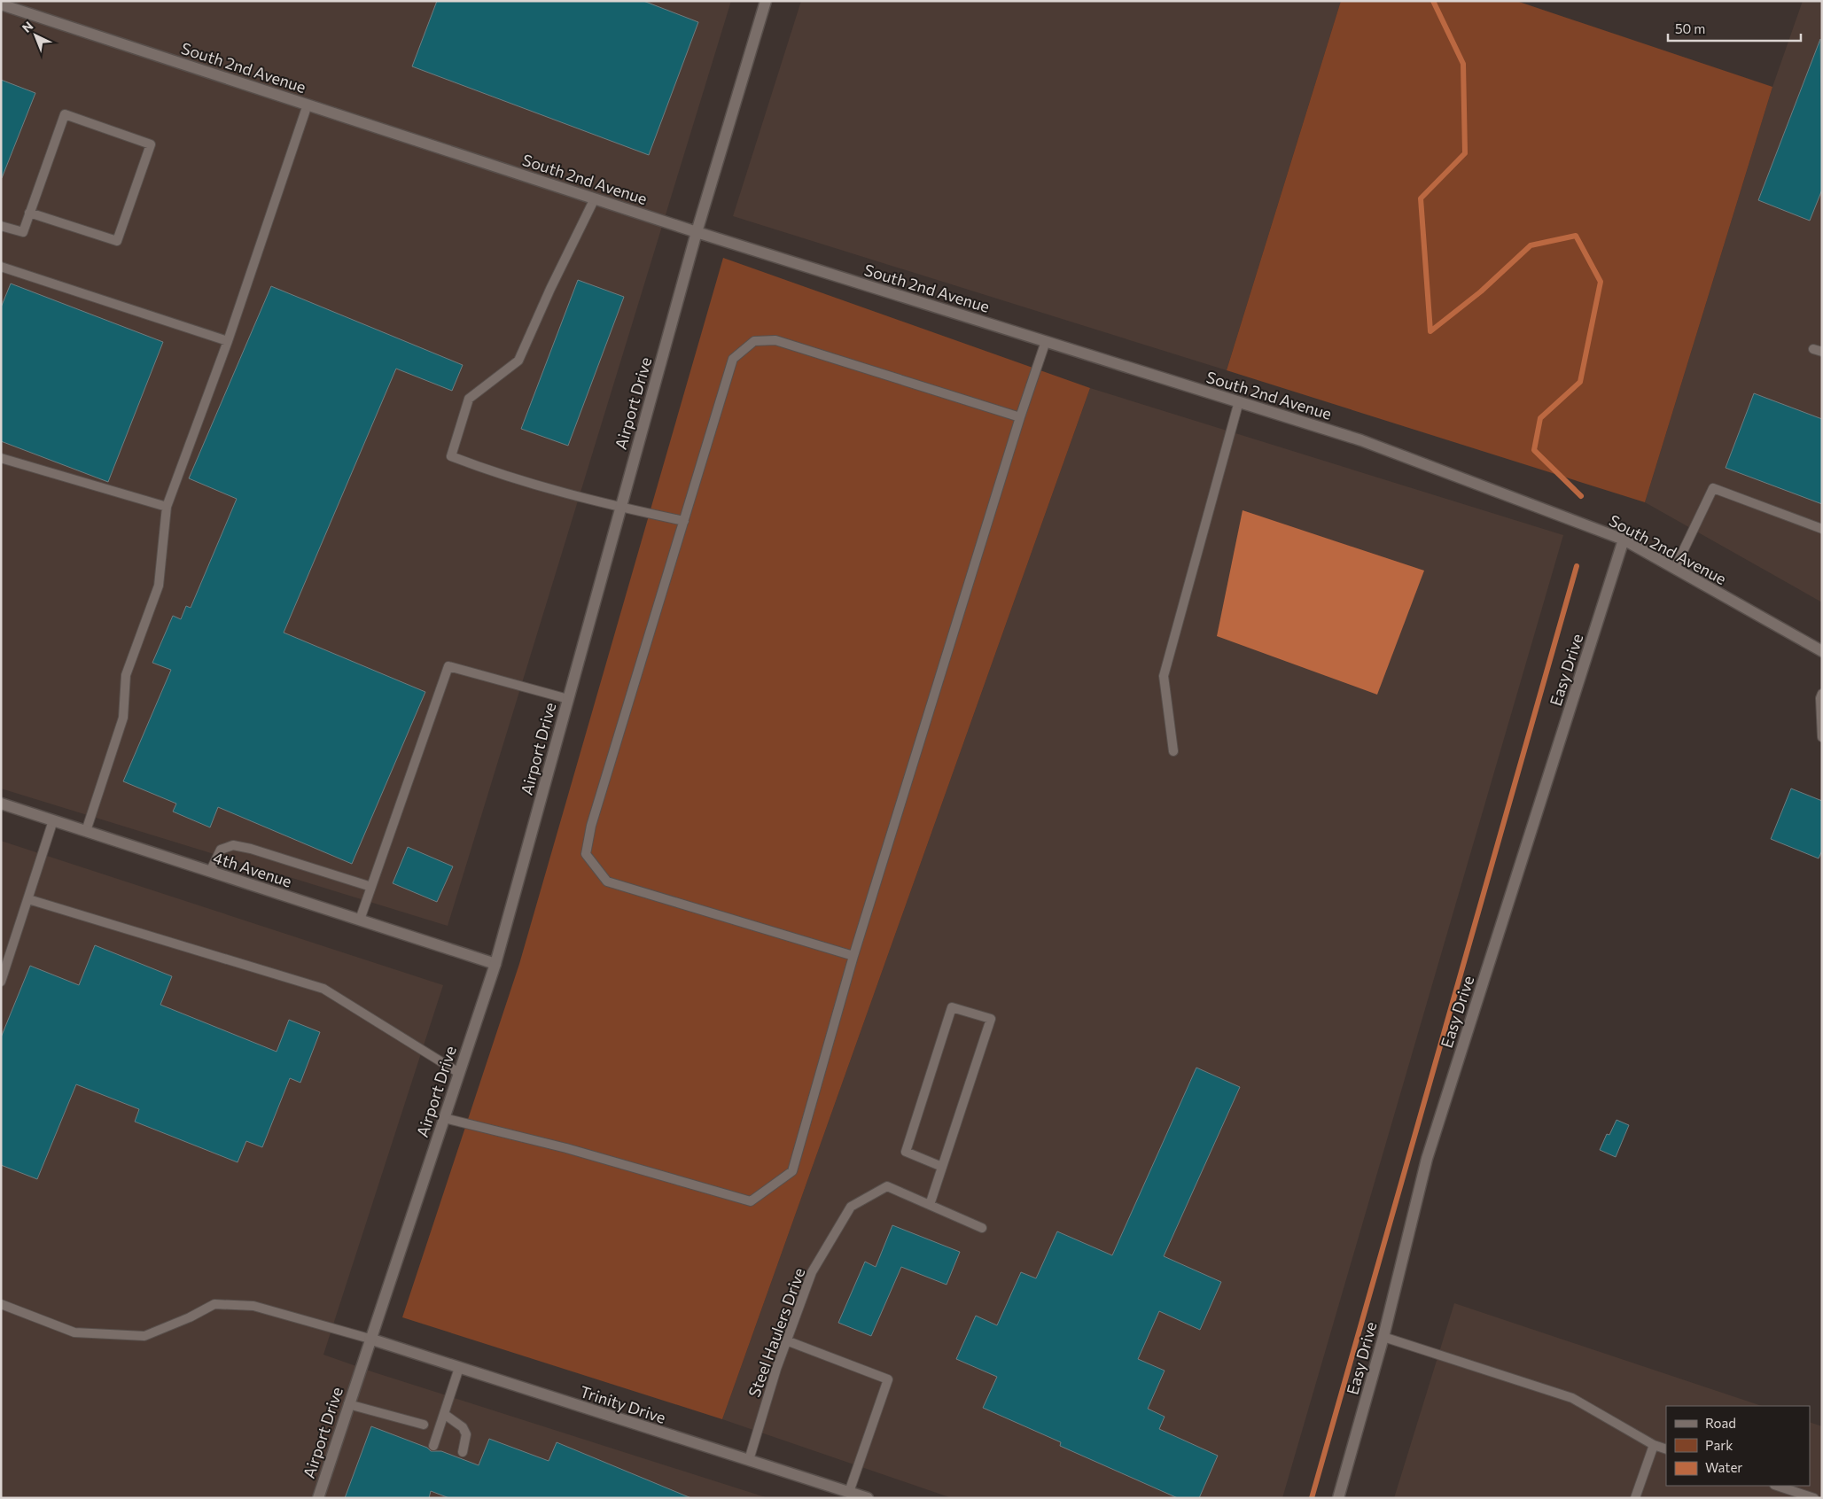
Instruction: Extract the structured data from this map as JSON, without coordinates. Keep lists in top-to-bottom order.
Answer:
{
  "streets": {
    "street": [
      "South 2nd Avenue",
      "Airport Drive",
      "Easy Drive",
      "4th Avenue",
      "Trinity Drive"
    ],
    "lane": ["Steel Haulers Drive"]
  },
  "crossings": [
    ["South 2nd Avenue", "Airport Drive"],
    ["South 2nd Avenue", "Easy Drive"],
    ["Airport Drive", "4th Avenue"],
    ["Airport Drive", "Trinity Drive"],
    ["Steel Haulers Drive", "Trinity Drive"]
  ],
  "legend": ["Road", "Park", "Water"],
  "scale_bar": "50 m",
  "north": "top left"
}
